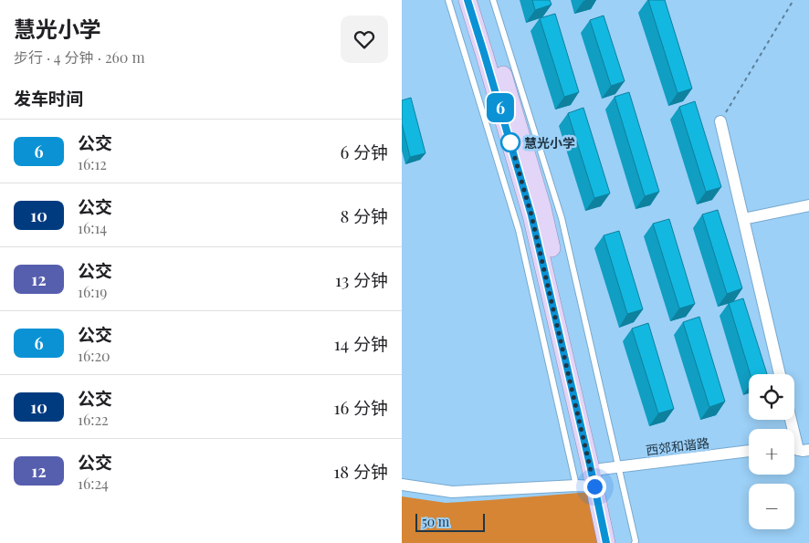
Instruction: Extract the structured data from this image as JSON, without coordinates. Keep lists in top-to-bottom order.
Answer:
{
  "streets": {
    "street": ["西郊和谐路"]
  },
  "places": ["慧光小学"],
  "lines": ["bus line 6"],
  "scale_bar": "50 m",
  "page": {
    "heading": [
      ["慧光小学", "步行 · 4 分钟 · 260 m"],
      "发车时间"
    ],
    "on_map": "6",
    "list": [
      {
        "mark": "6",
        "name": "公交",
        "note": "16:12",
        "value": "6 分钟"
      },
      {
        "mark": "10",
        "name": "公交",
        "note": "16:14",
        "value": "8 分钟"
      },
      {
        "mark": "12",
        "name": "公交",
        "note": "16:19",
        "value": "13 分钟"
      },
      {
        "mark": "6",
        "name": "公交",
        "note": "16:20",
        "value": "14 分钟"
      },
      {
        "mark": "10",
        "name": "公交",
        "note": "16:22",
        "value": "16 分钟"
      },
      {
        "mark": "12",
        "name": "公交",
        "note": "16:24",
        "value": "18 分钟"
      }
    ],
    "map_buttons": ["+", "−"],
    "scale": "50 m"
  }
}
